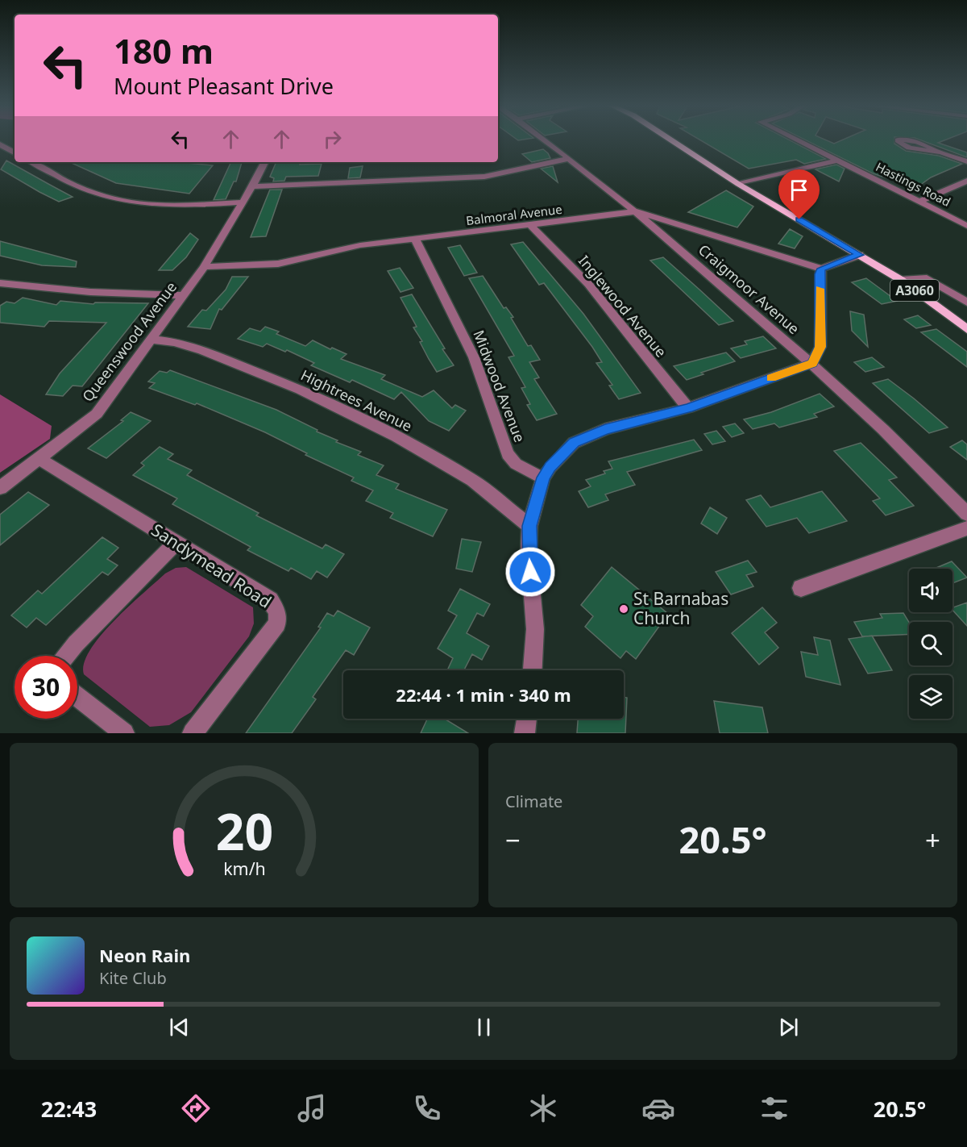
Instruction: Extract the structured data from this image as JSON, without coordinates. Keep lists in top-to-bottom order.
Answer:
{
  "streets": {
    "main road": ["A3060"],
    "street": [
      "Hastings Road",
      "Balmoral Avenue",
      "Craigmoor Avenue",
      "Inglewood Avenue",
      "Queenswood Avenue",
      "Midwood Avenue",
      "Hightrees Avenue",
      "Sandymead Road"
    ]
  },
  "crossings": [
    ["Balmoral Avenue", "Craigmoor Avenue"],
    ["Balmoral Avenue", "Inglewood Avenue"],
    ["Balmoral Avenue", "Queenswood Avenue"],
    ["Balmoral Avenue", "Midwood Avenue"],
    ["Queenswood Avenue", "Hightrees Avenue"],
    ["Queenswood Avenue", "Sandymead Road"]
  ],
  "places": ["St Barnabas Church"],
  "page": {
    "turn": ["180 m", "Mount Pleasant Drive"],
    "limit": "30",
    "trip": "22:44 · 1 min · 340 m",
    "tile": "Climate",
    "heat": ["−", "20.5°", "+"],
    "song": ["Neon Rain", "Kite Club"],
    "tabs": ["22:43", "20.5°"],
    "gauge": ["20", "km/h"]
  }
}
